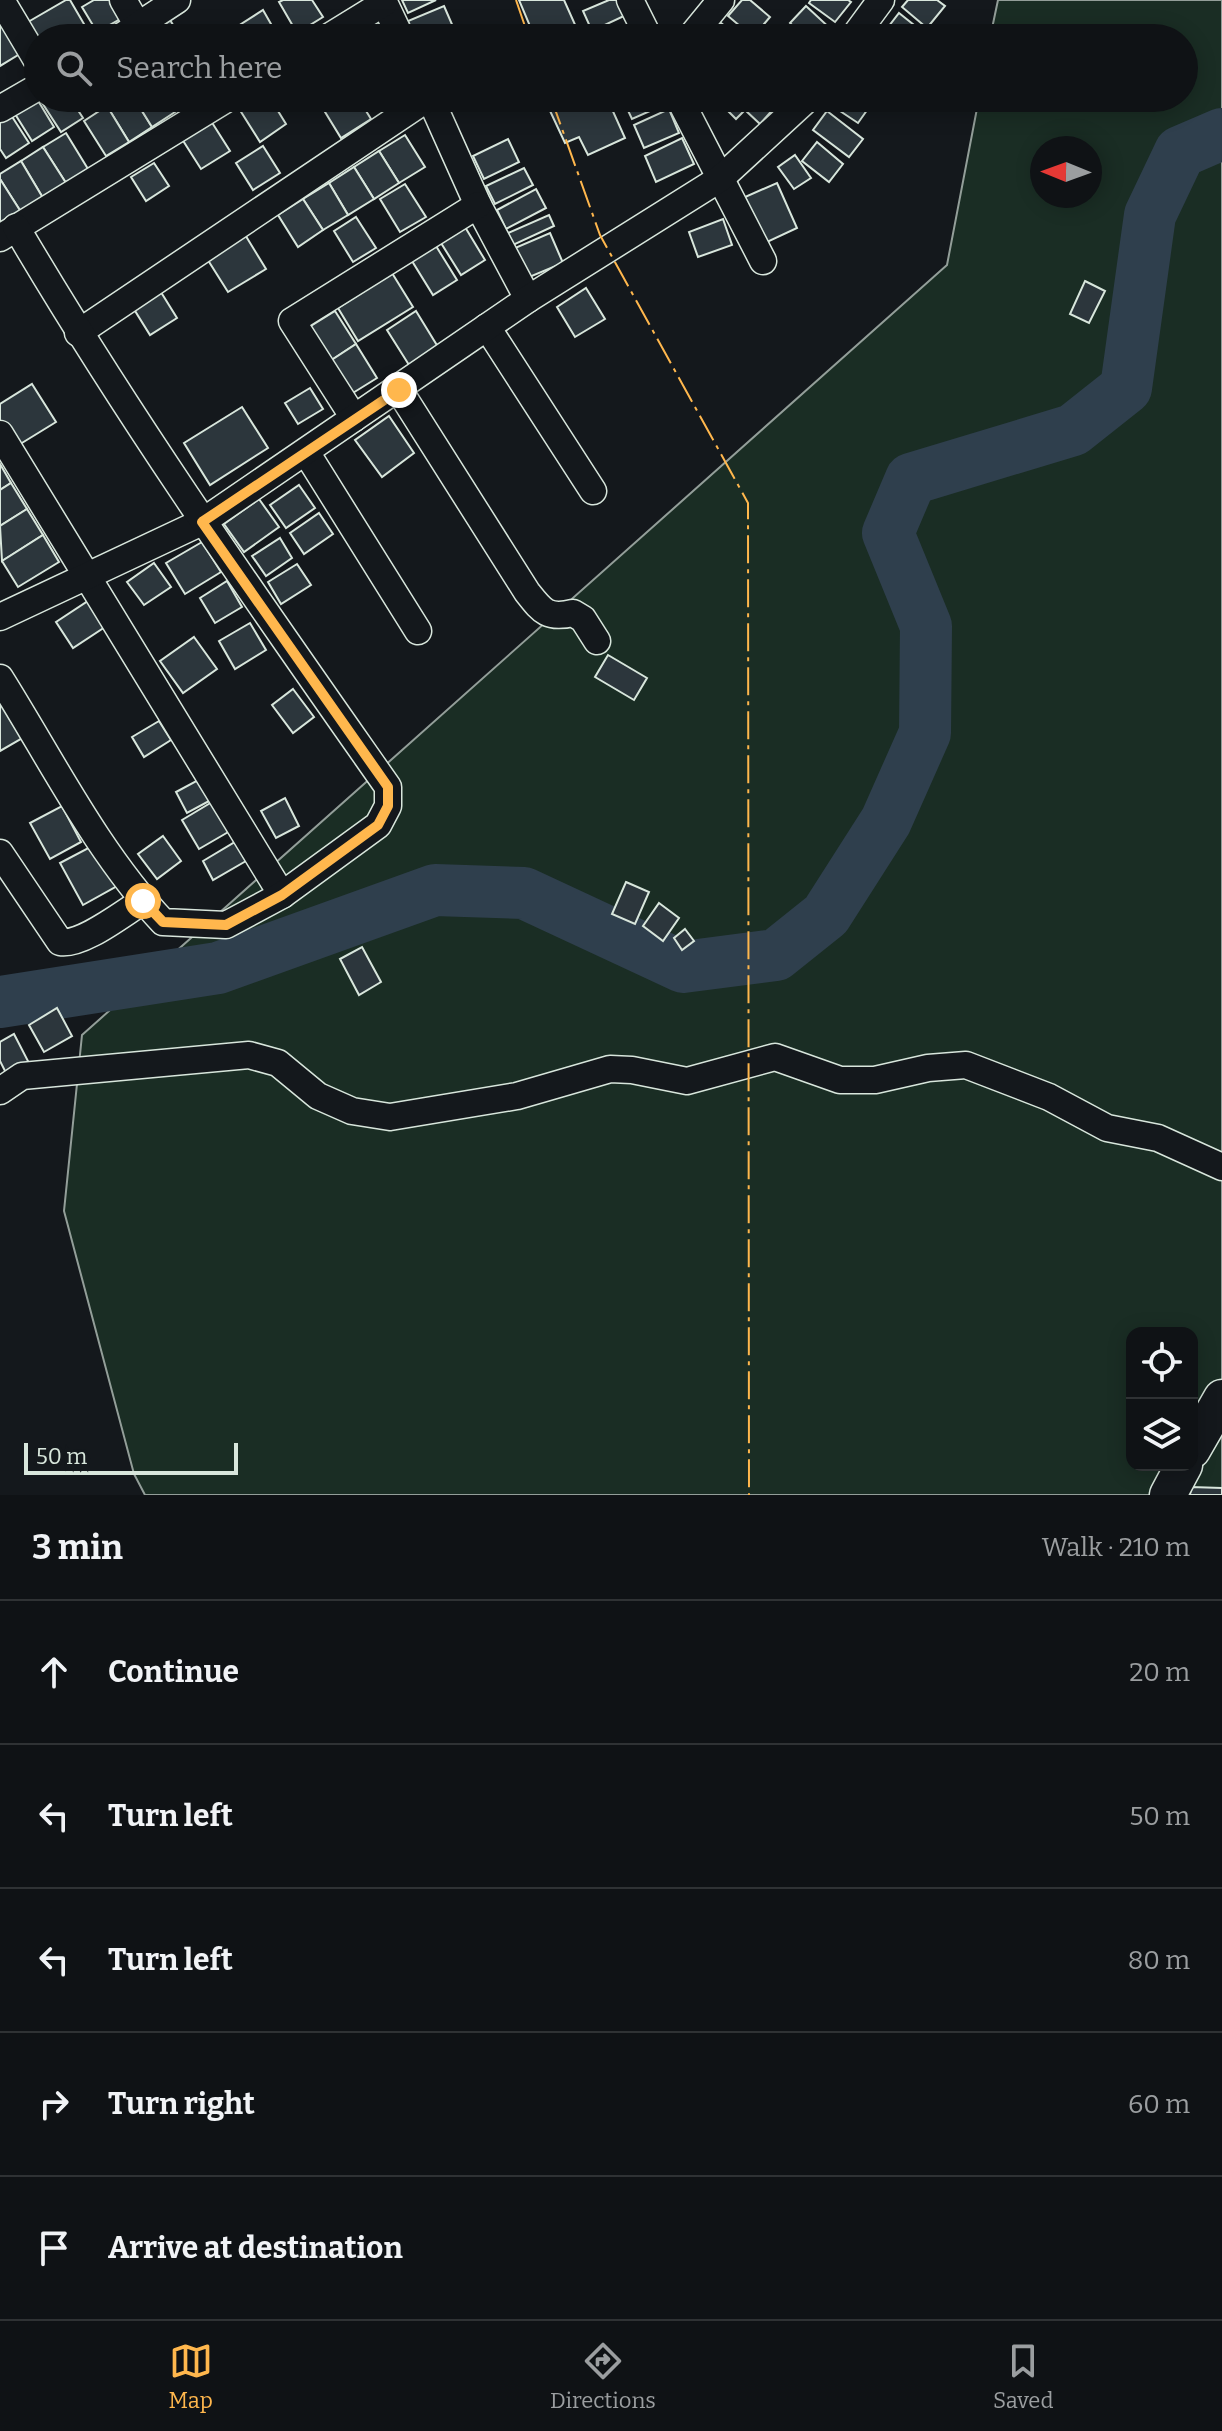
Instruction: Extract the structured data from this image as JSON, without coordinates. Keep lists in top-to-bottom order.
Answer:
{
  "scale_bar": "50 m",
  "north": "left",
  "page": {
    "search": "Search here",
    "scale": "50 m",
    "heading": ["3 min", "Walk · 210 m"],
    "list": [
      ["Continue", "20 m"],
      ["Turn left", "50 m"],
      ["Turn left", "80 m"],
      ["Turn right", "60 m"],
      "Arrive at destination"
    ],
    "nav": ["Map", "Directions", "Saved"]
  }
}
